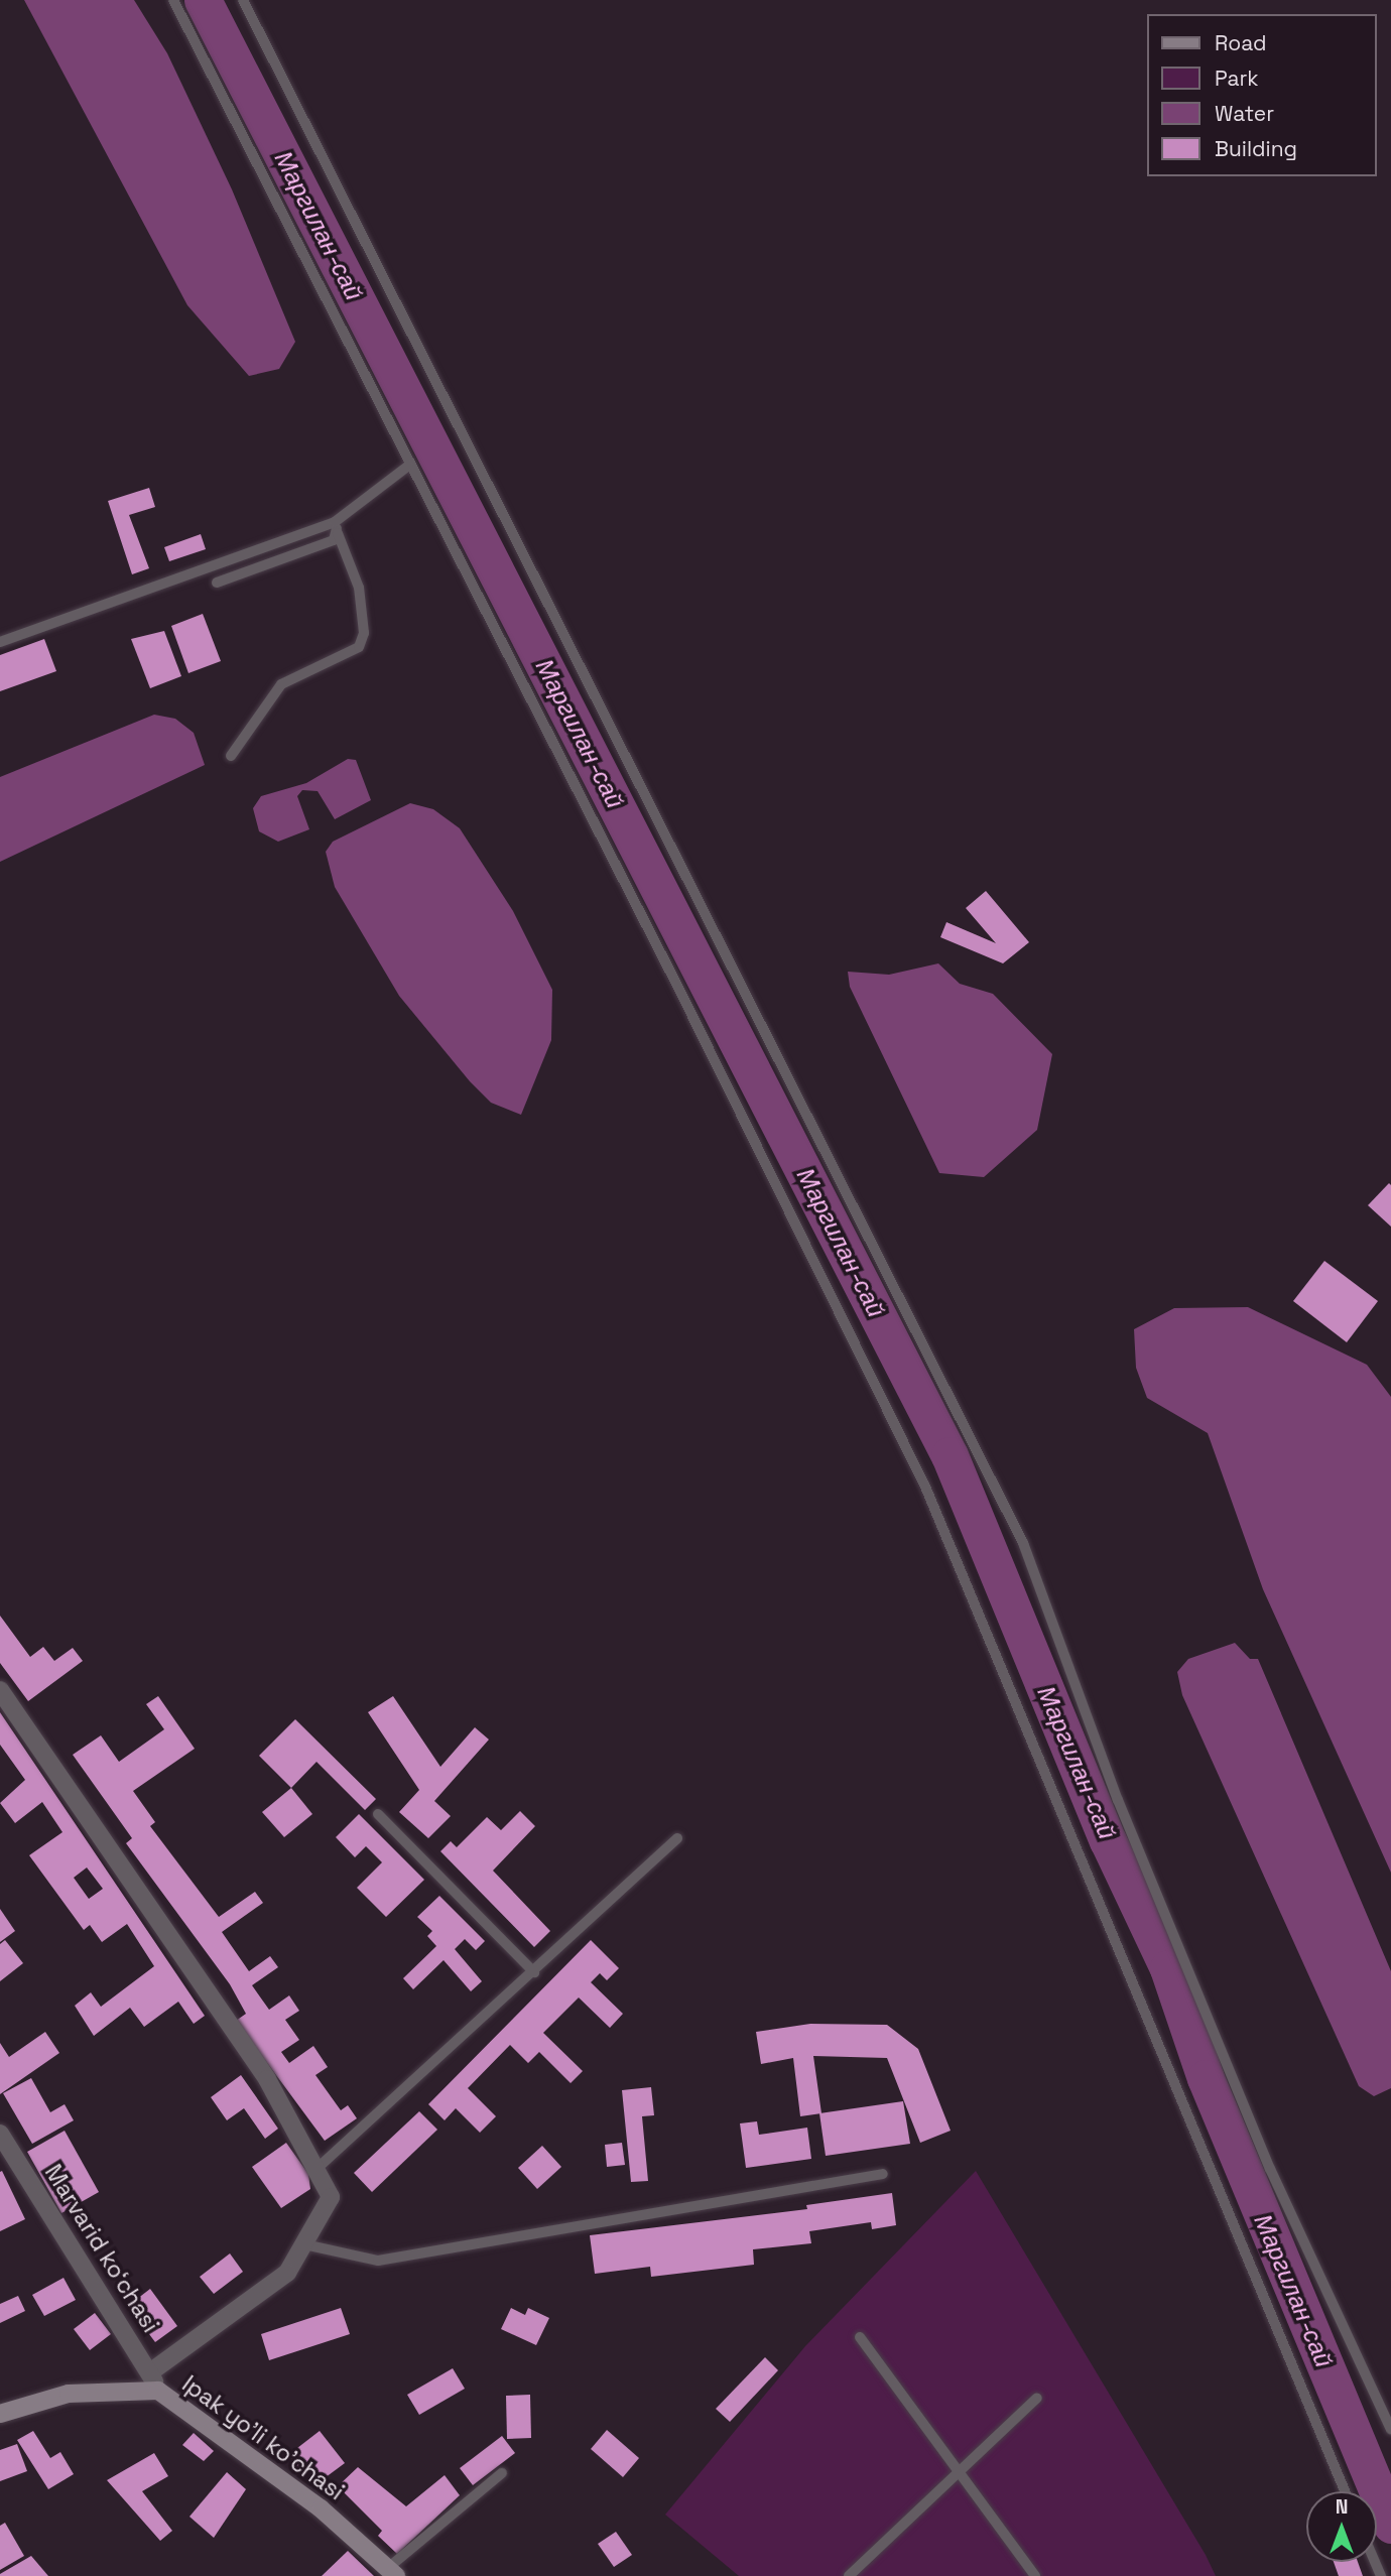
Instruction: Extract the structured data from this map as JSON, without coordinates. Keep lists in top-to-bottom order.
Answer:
{
  "streets": {
    "main road": ["Ipak yo'li ko'chasi"],
    "street": ["Marvarid koʻchasi"]
  },
  "crossings": [
    ["Marvarid koʻchasi", "Ipak yo'li ko'chasi"]
  ],
  "water": ["Маргилан-сай"],
  "legend": [
    "Road",
    "Park",
    "Water",
    "Building"
  ],
  "north": "top"
}
